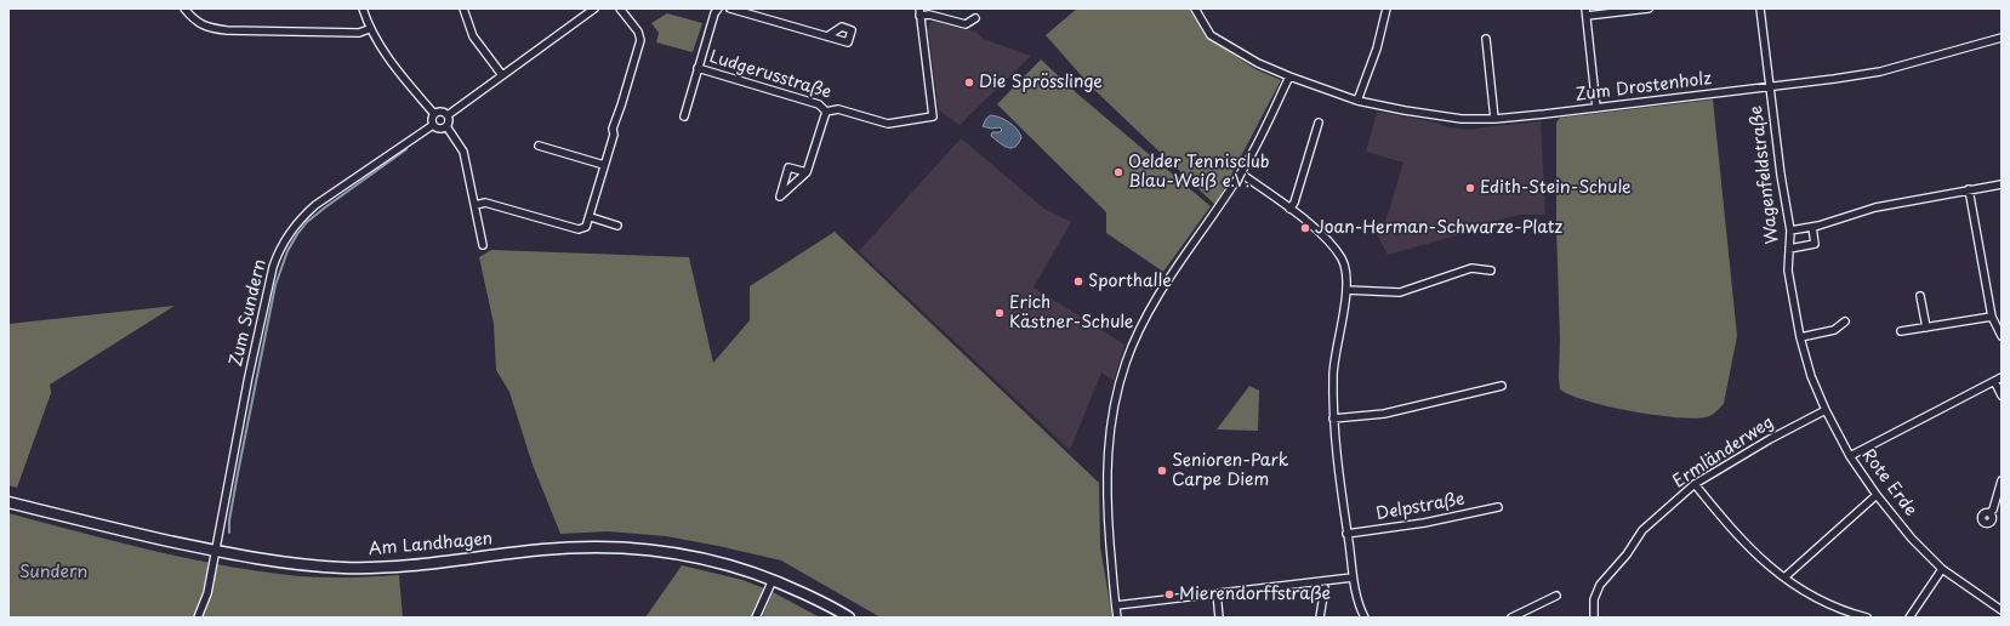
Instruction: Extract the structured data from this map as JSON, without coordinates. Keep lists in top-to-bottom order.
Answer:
{
  "streets": {
    "street": [
      "Ludgerusstraße",
      "Zum Drostenholz",
      "Wagenfeldstraße",
      "Zum Sundern",
      "Ermländerweg",
      "Rote Erde",
      "Delpstraße",
      "Am Landhagen"
    ]
  },
  "crossings": [
    ["Zum Drostenholz", "Wagenfeldstraße"],
    ["Wagenfeldstraße", "Rote Erde"],
    ["Zum Sundern", "Am Landhagen"],
    ["Ermländerweg", "Rote Erde"]
  ],
  "parks": ["Sundern"],
  "places": [
    "Die Sprösslinge",
    "Oelder Tennisclub Blau-Weiß e.V.",
    "Edith-Stein-Schule",
    "Joan-Herman-Schwarze-Platz",
    "Sporthalle",
    "Erich Kästner-Schule",
    "Senioren-Park Carpe Diem",
    "Mierendorffstraße"
  ]
}
